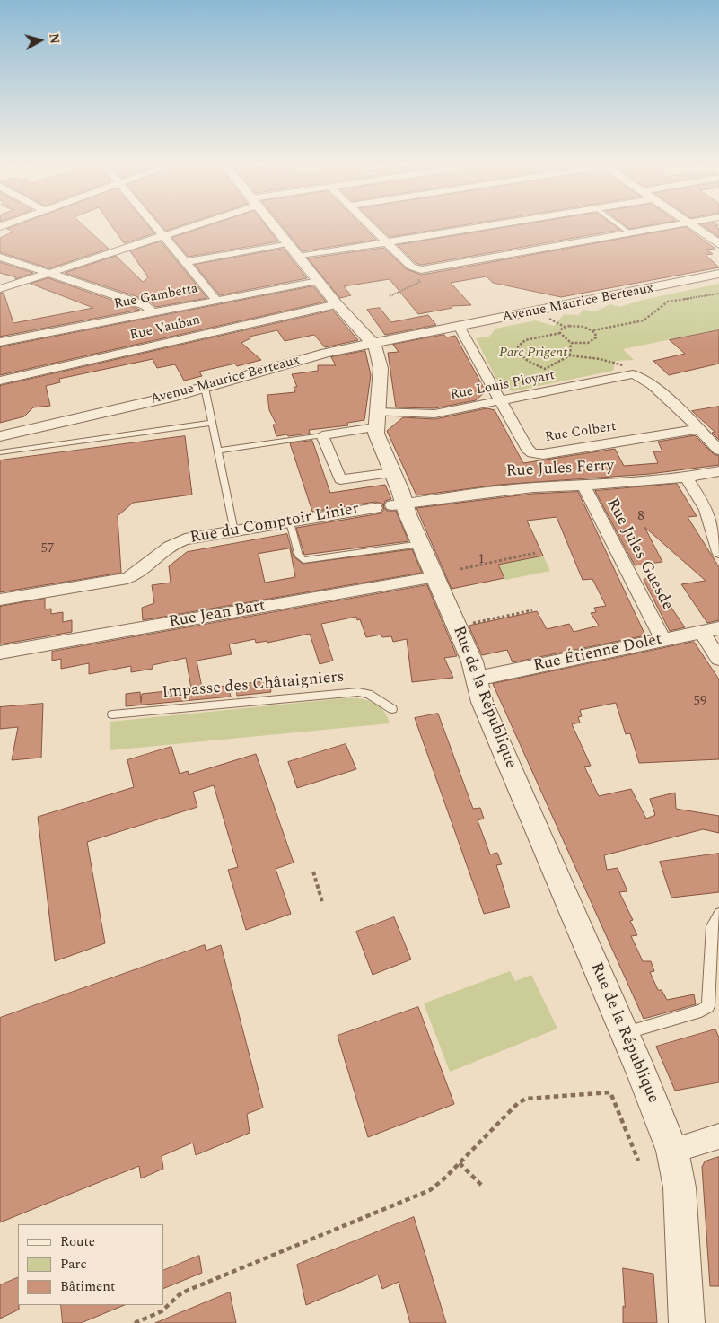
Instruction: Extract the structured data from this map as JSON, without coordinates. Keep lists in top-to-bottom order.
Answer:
{
  "streets": {
    "street": [
      "Rue Gambetta",
      "Avenue Maurice Berteaux",
      "Rue Vauban",
      "Rue Louis Ployart",
      "Rue Colbert",
      "Rue Jules Ferry",
      "Rue du Comptoir Linier",
      "Rue Jules Guesde",
      "Rue Jean Bart",
      "Rue Étienne Dolet",
      "Rue de la République"
    ],
    "lane": ["Impasse des Châtaigniers"]
  },
  "crossings": [
    ["Rue Gambetta", "Rue de la République"],
    ["Avenue Maurice Berteaux", "Rue Colbert"],
    ["Avenue Maurice Berteaux", "Rue de la République"],
    ["Rue Vauban", "Rue de la République"],
    ["Rue Louis Ployart", "Rue Colbert"],
    ["Rue Louis Ployart", "Rue de la République"],
    ["Rue Jules Ferry", "Rue Jules Guesde"],
    ["Rue Jules Ferry", "Rue de la République"],
    ["Rue Jules Guesde", "Rue Étienne Dolet"],
    ["Rue Jean Bart", "Rue de la République"],
    ["Rue Étienne Dolet", "Rue de la République"]
  ],
  "parks": ["Parc Prigent"],
  "house_numbers": [
    "8",
    "57",
    "1",
    "59"
  ],
  "legend": ["Route", "Parc", "Bâtiment"],
  "north": "right"
}
